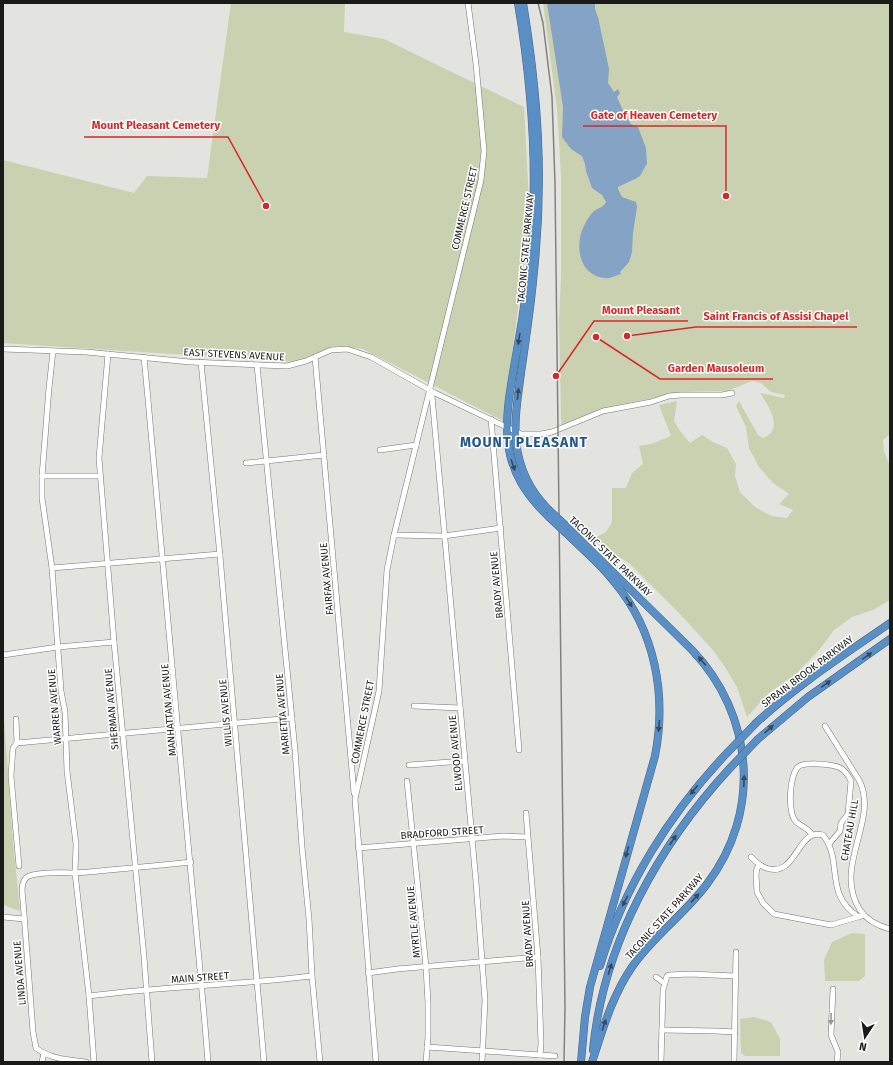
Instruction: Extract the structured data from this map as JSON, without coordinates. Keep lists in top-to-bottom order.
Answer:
{
  "streets": {
    "highway": ["TACONIC STATE PARKWAY", "SPRAIN BROOK PARKWAY"],
    "street": [
      "COMMERCE STREET",
      "EAST STEVENS AVENUE",
      "FAIRFAX AVENUE",
      "BRADY AVENUE",
      "WARREN AVENUE",
      "SHERMAN AVENUE",
      "MANHATTAN AVENUE",
      "WILLIS AVENUE",
      "MARIETTA AVENUE",
      "ELWOOD AVENUE",
      "CHATEAU HILL",
      "BRADFORD STREET",
      "MYRTLE AVENUE",
      "LINDA AVENUE",
      "MAIN STREET"
    ]
  },
  "crossings": [
    ["COMMERCE STREET", "EAST STEVENS AVENUE"],
    ["COMMERCE STREET", "FAIRFAX AVENUE"],
    ["COMMERCE STREET", "ELWOOD AVENUE"],
    ["COMMERCE STREET", "BRADFORD STREET"],
    ["TACONIC STATE PARKWAY", "EAST STEVENS AVENUE"],
    ["TACONIC STATE PARKWAY", "SPRAIN BROOK PARKWAY"],
    ["EAST STEVENS AVENUE", "FAIRFAX AVENUE"],
    ["EAST STEVENS AVENUE", "BRADY AVENUE"],
    ["EAST STEVENS AVENUE", "WARREN AVENUE"],
    ["EAST STEVENS AVENUE", "SHERMAN AVENUE"],
    ["EAST STEVENS AVENUE", "MANHATTAN AVENUE"],
    ["EAST STEVENS AVENUE", "WILLIS AVENUE"],
    ["EAST STEVENS AVENUE", "MARIETTA AVENUE"],
    ["BRADY AVENUE", "BRADFORD STREET"],
    ["WARREN AVENUE", "LINDA AVENUE"],
    ["WARREN AVENUE", "MAIN STREET"],
    ["SHERMAN AVENUE", "MAIN STREET"],
    ["MANHATTAN AVENUE", "MAIN STREET"],
    ["WILLIS AVENUE", "MAIN STREET"],
    ["MARIETTA AVENUE", "MAIN STREET"],
    ["ELWOOD AVENUE", "BRADFORD STREET"],
    ["BRADFORD STREET", "MYRTLE AVENUE"]
  ],
  "districts": ["MOUNT PLEASANT"],
  "places": [
    "Gate of Heaven Cemetery",
    "Mount Pleasant Cemetery",
    "Saint Francis of Assisi Chapel",
    "Garden Mausoleum",
    "Mount Pleasant"
  ],
  "north": "bottom"
}
